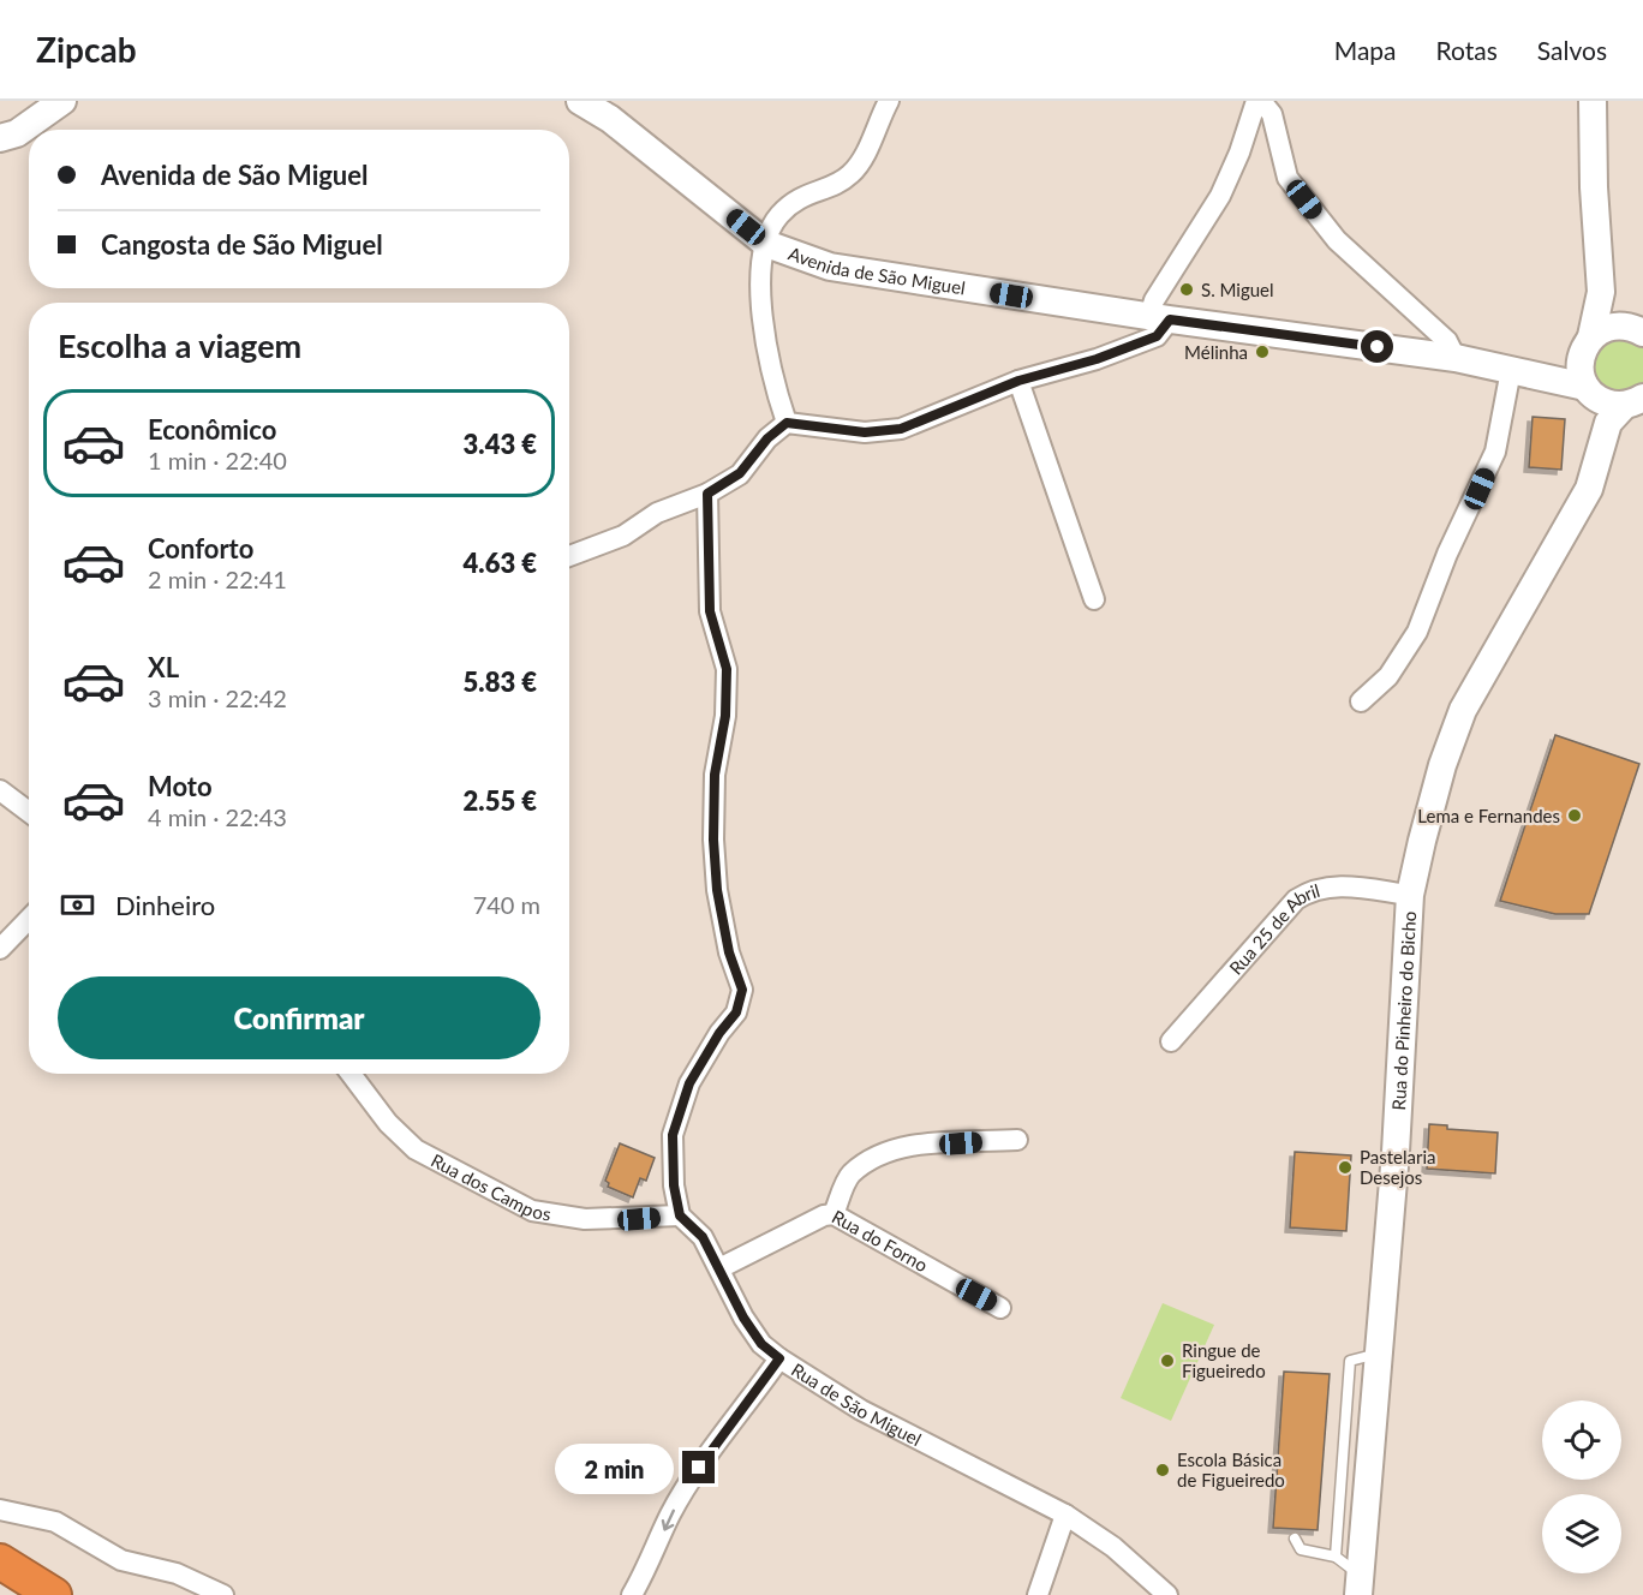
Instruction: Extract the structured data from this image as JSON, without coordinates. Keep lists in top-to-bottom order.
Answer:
{
  "streets": {
    "main road": ["Avenida de São Miguel", "Rua do Pinheiro do Bicho"],
    "street": [
      "Rua 25 de Abril",
      "Rua dos Campos",
      "Rua do Forno",
      "Rua de São Miguel"
    ]
  },
  "crossings": [
    ["Avenida de São Miguel", "Rua do Pinheiro do Bicho"],
    ["Rua 25 de Abril", "Rua do Pinheiro do Bicho"],
    ["Rua dos Campos", "Rua de São Miguel"],
    ["Rua do Forno", "Rua de São Miguel"]
  ],
  "places": [
    "S. Miguel",
    "Mélinha",
    "Lema e Fernandes",
    "Pastelaria Desejos",
    "Ringue de Figueiredo",
    "Escola Básica de Figueiredo"
  ],
  "page": {
    "header": "Zipcab",
    "nav": ["Mapa", "Rotas", "Salvos"],
    "banner": ["Avenida de São Miguel", "Cangosta de São Miguel"],
    "heading": "Escolha a viagem",
    "list": [
      {
        "name": "Econômico",
        "note": "1 min · 22:40",
        "value": "3.43 €"
      },
      {
        "name": "Conforto",
        "note": "2 min · 22:41",
        "value": "4.63 €"
      },
      {
        "name": "XL",
        "note": "3 min · 22:42",
        "value": "5.83 €"
      },
      {
        "name": "Moto",
        "note": "4 min · 22:43",
        "value": "2.55 €"
      }
    ],
    "pay": ["Dinheiro", "740 m"],
    "buttons": "Confirmar",
    "bubble": "2 min"
  }
}
